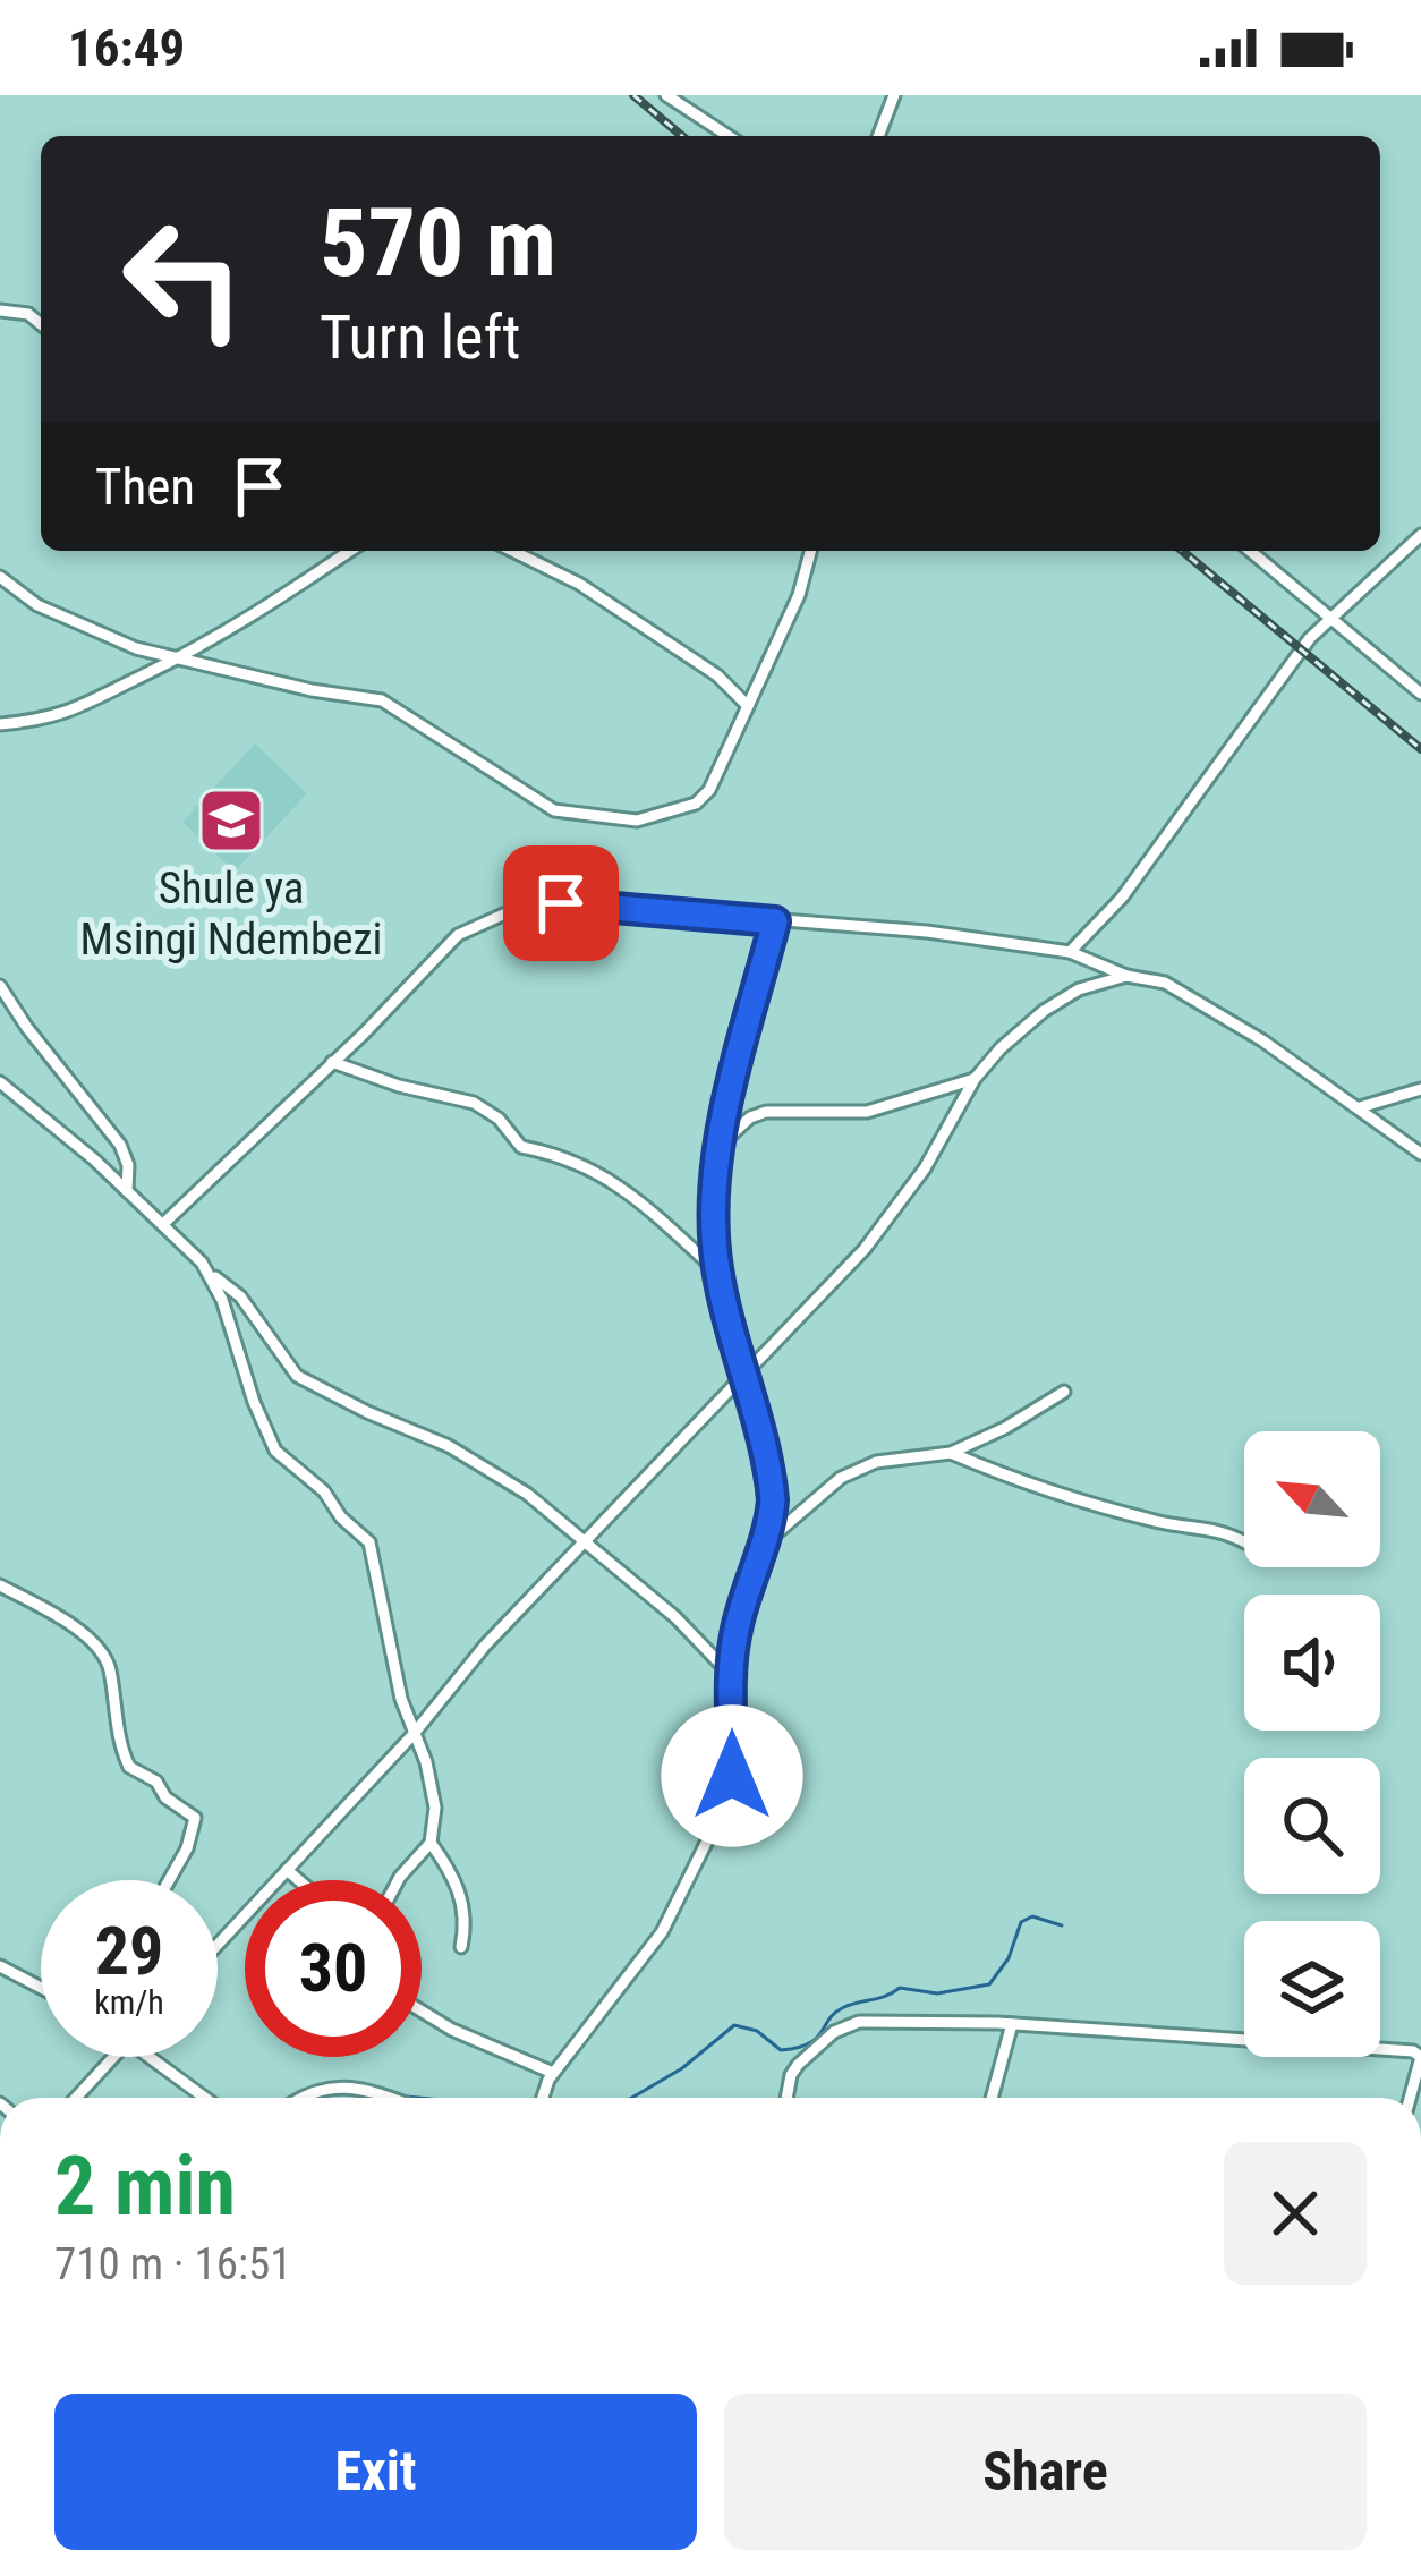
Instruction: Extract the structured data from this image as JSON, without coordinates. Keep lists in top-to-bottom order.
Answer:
{
  "places": {
    "school or university": ["Shule ya Msingi Ndembezi"]
  },
  "north": "top left",
  "page": {
    "status": "16:49",
    "turn": ["570 m", "Turn left"],
    "then": "Then",
    "speed": "29 km/h",
    "limit": "30",
    "heading": ["2 min", "710 m · 16:51"],
    "buttons": ["Exit", "Share"]
  }
}
